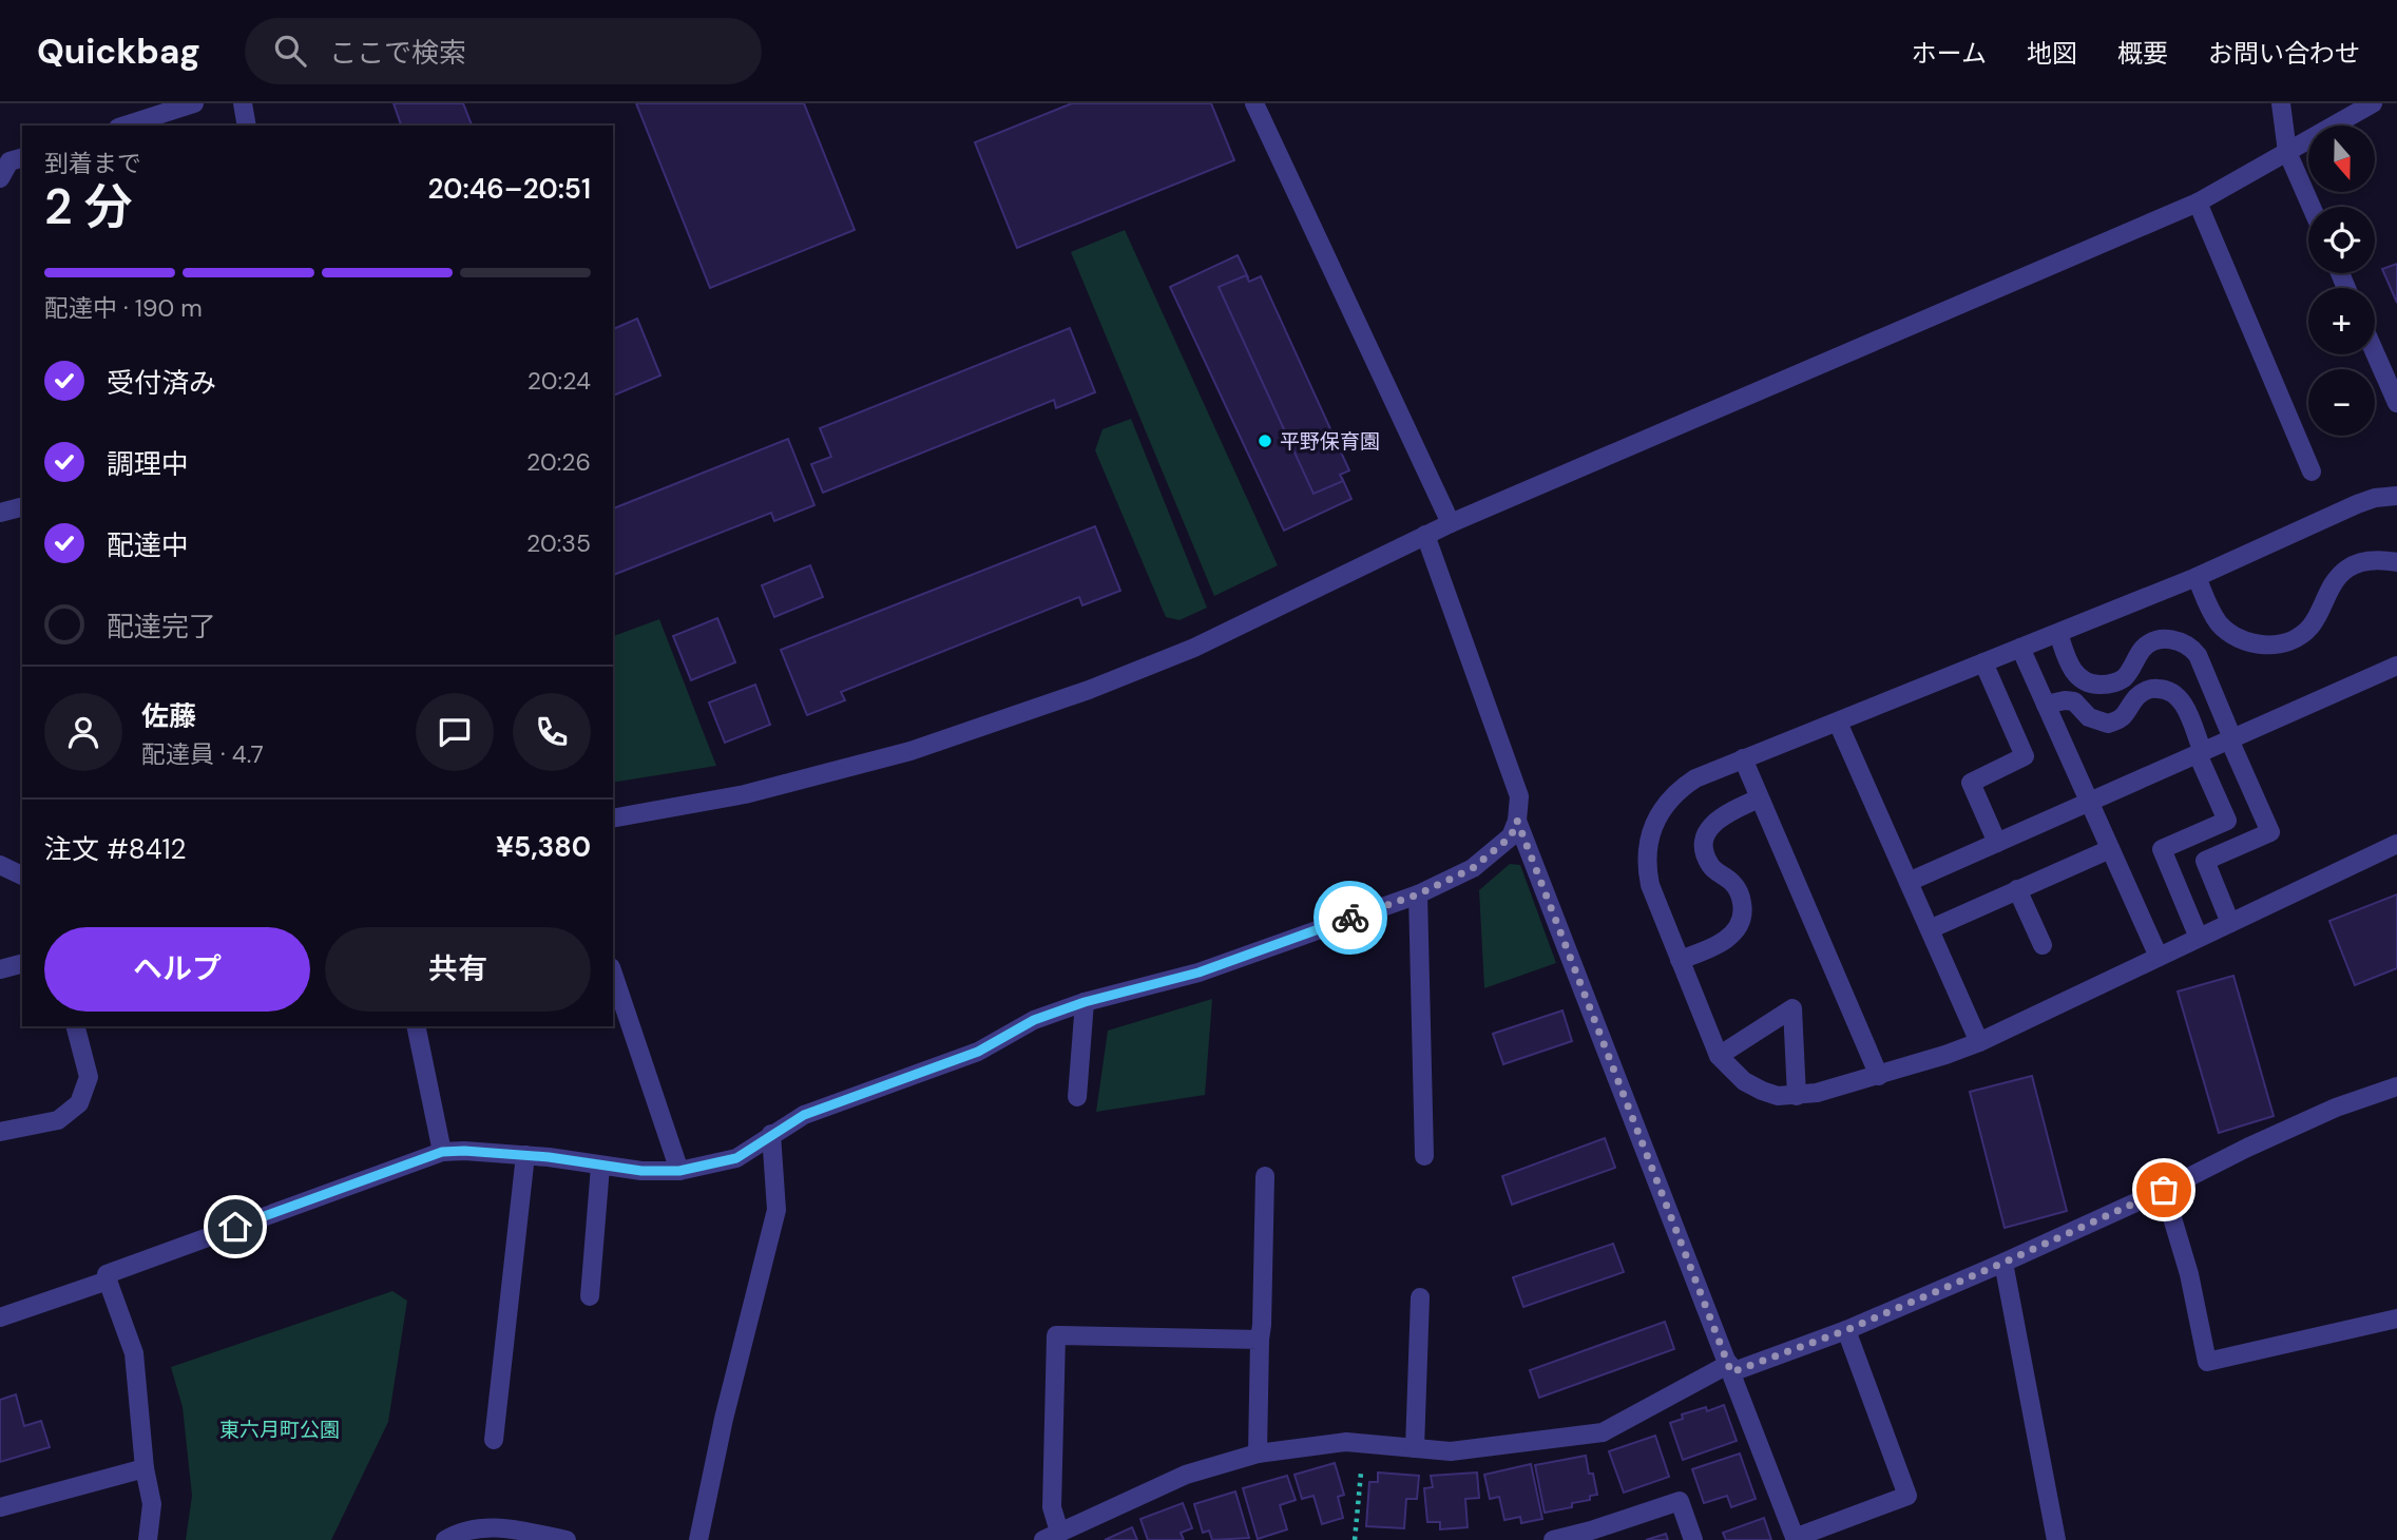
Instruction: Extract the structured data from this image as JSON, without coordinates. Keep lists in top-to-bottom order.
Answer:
{
  "parks": ["東六月町公園"],
  "places": ["平野保育園"],
  "north": "bottom",
  "page": {
    "header": "Quickbag",
    "search": "ここで検索",
    "nav": [
      "ホーム",
      "地図",
      "概要",
      "お問い合わせ"
    ],
    "map_buttons": ["+", "−"],
    "heading": ["2 分", "到着まで", "20:46–20:51"],
    "panel": [
      "佐藤",
      "配達員 · 4.7",
      "注文 #8412",
      "¥5,380"
    ],
    "bar": "配達中 · 190 m",
    "list": [
      ["受付済み", "20:24"],
      ["調理中", "20:26"],
      ["配達中", "20:35"],
      "配達完了"
    ],
    "buttons": ["ヘルプ", "共有"]
  }
}
